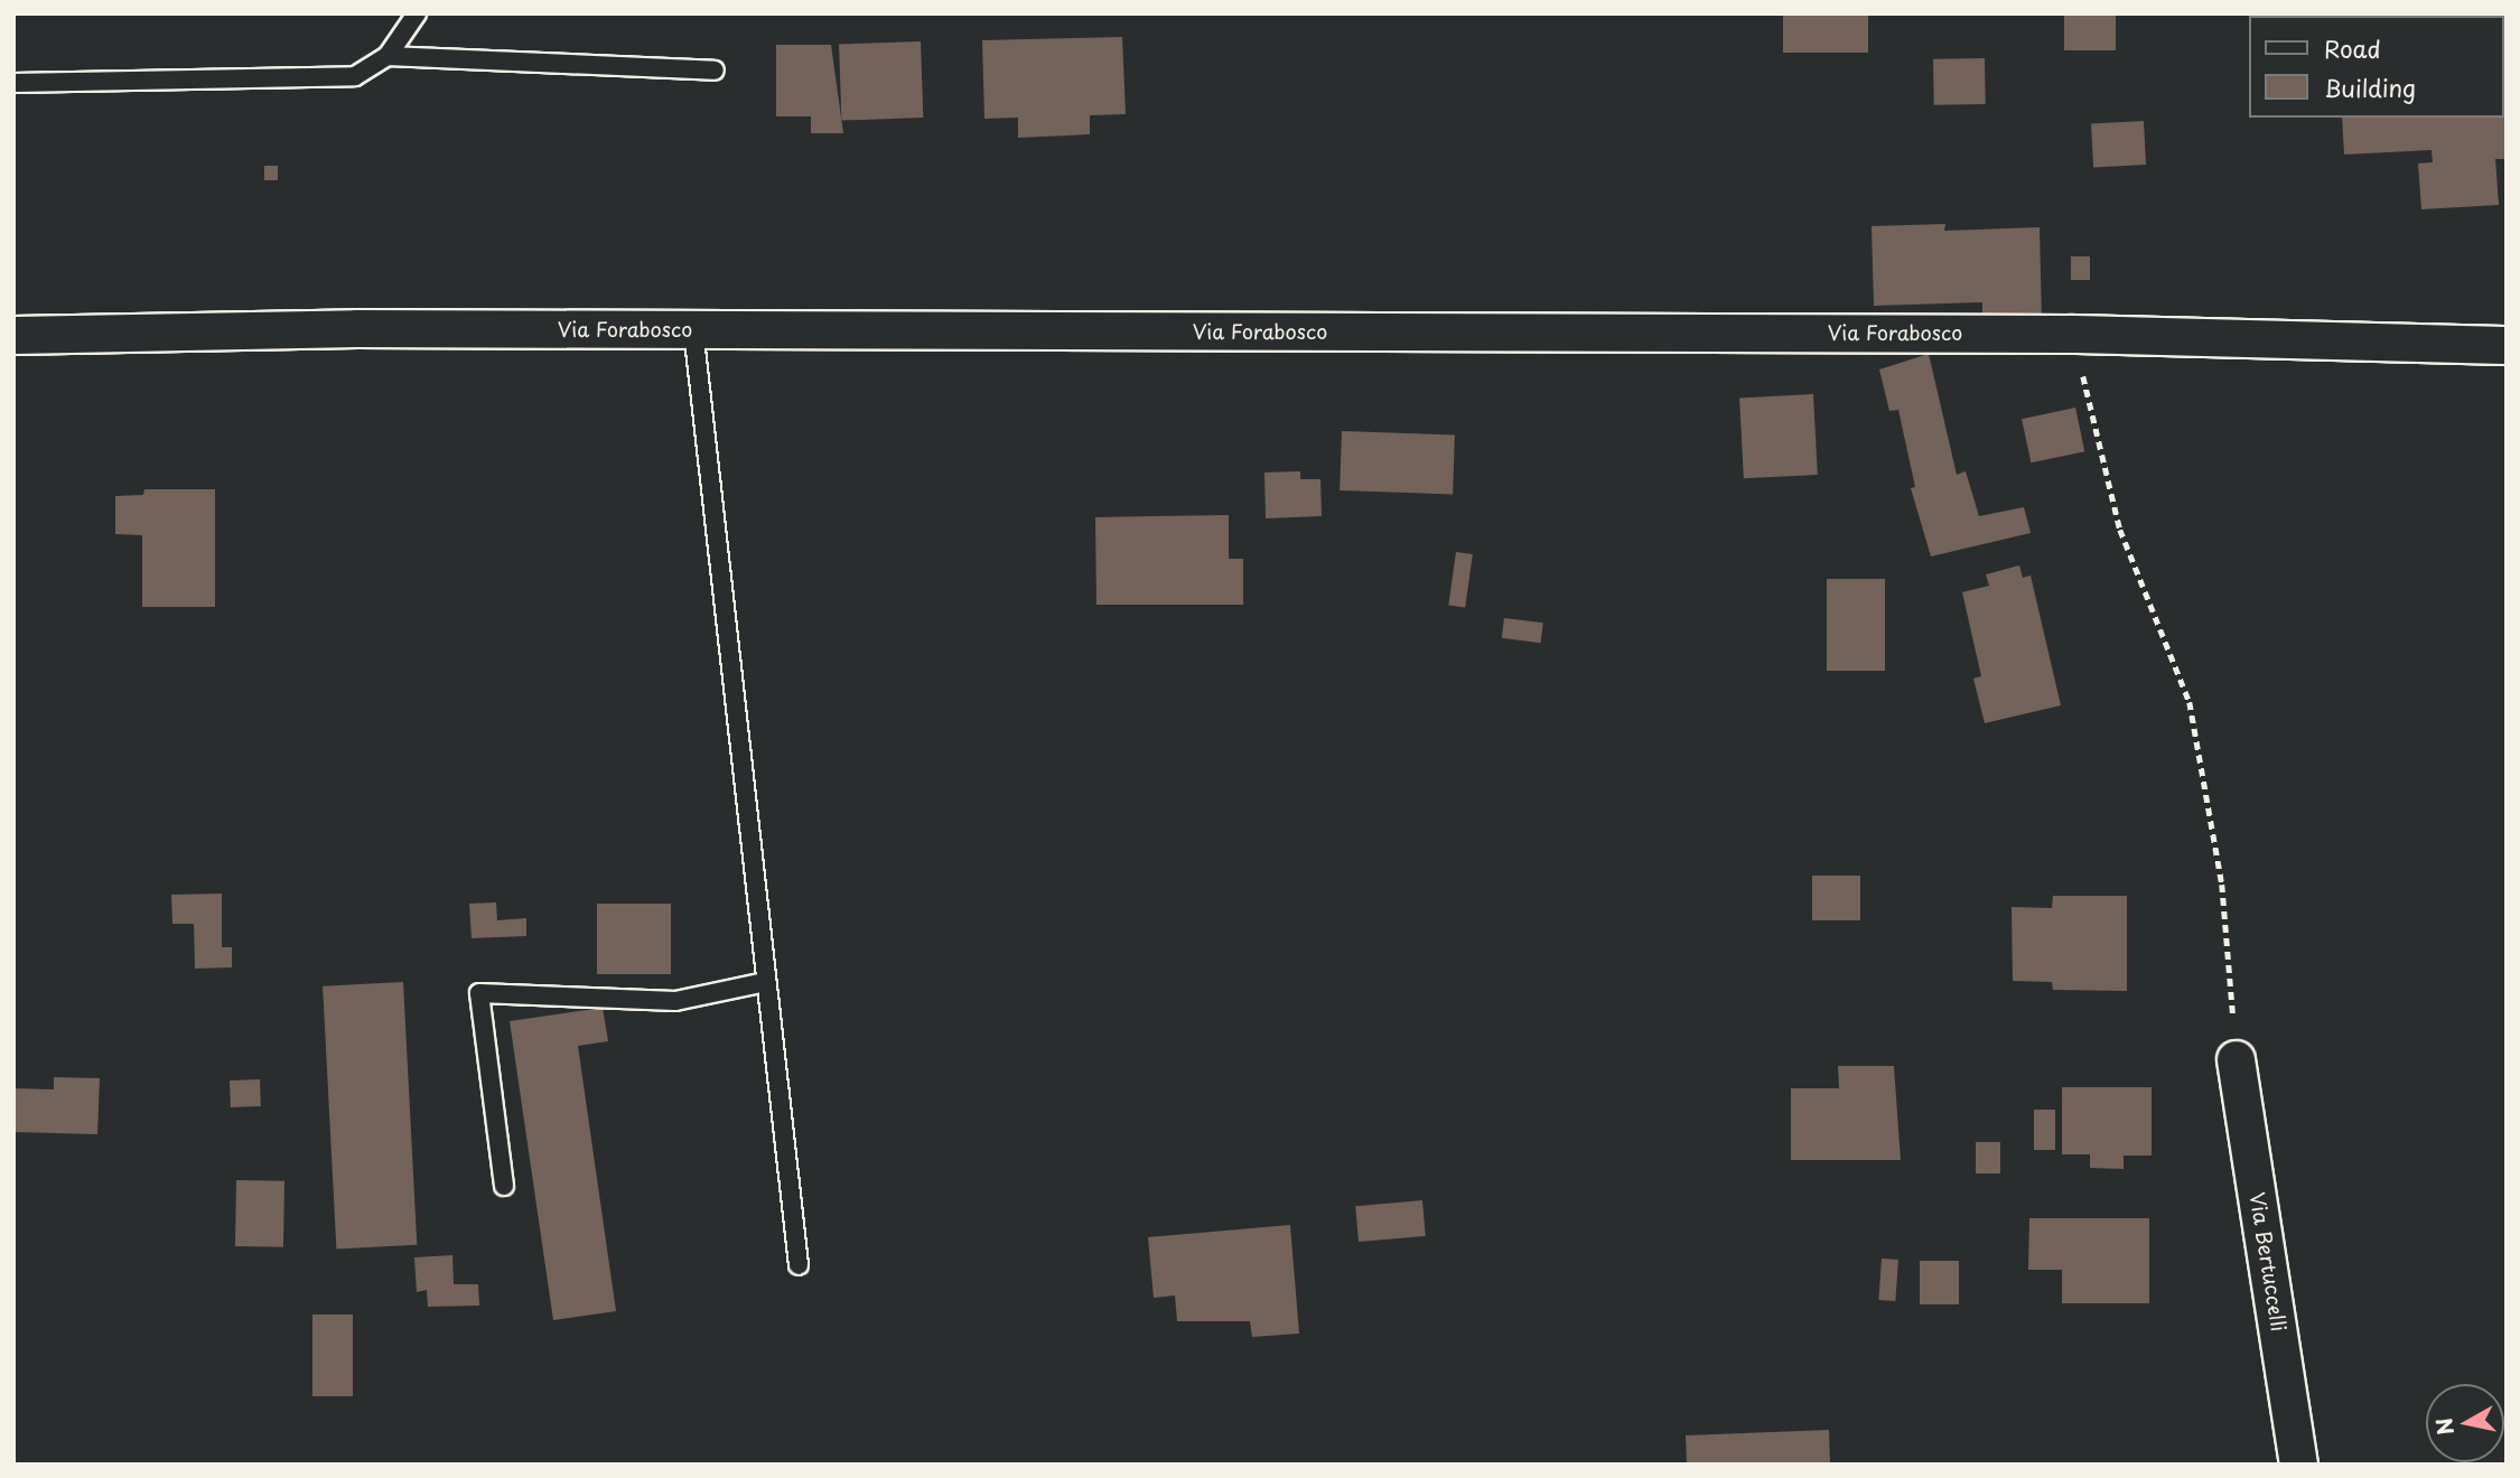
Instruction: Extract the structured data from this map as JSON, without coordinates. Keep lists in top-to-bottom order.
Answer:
{
  "streets": {
    "street": ["Via Forabosco", "Via Bertuccelli"]
  },
  "legend": ["Road", "Building"],
  "north": "left"
}
